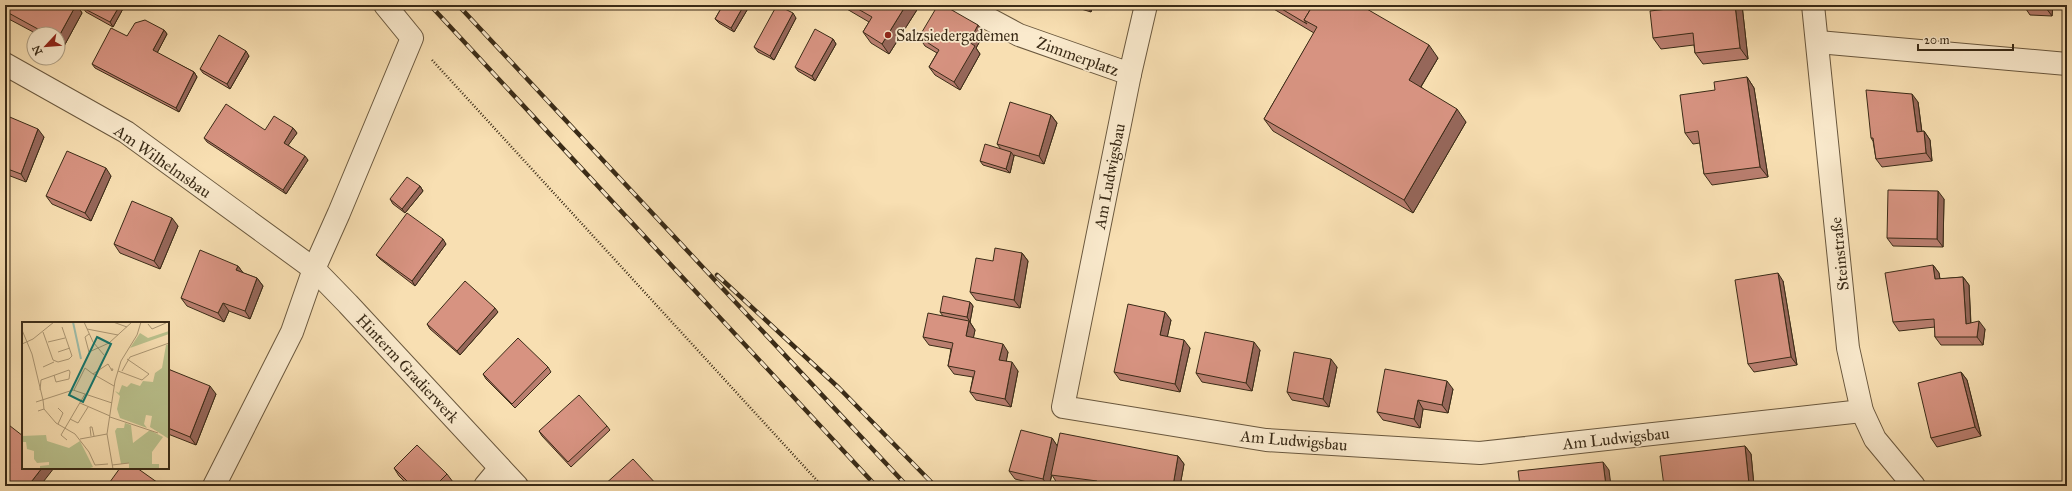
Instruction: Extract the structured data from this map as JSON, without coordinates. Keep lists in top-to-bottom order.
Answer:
{
  "streets": {
    "street": [
      "Zimmerplatz",
      "Am Wilhelmsbau",
      "Am Ludwigsbau",
      "Steinstraße",
      "Hinterm Gradierwerk"
    ]
  },
  "crossings": [
    ["Zimmerplatz", "Am Ludwigsbau"],
    ["Am Wilhelmsbau", "Hinterm Gradierwerk"],
    ["Am Ludwigsbau", "Steinstraße"]
  ],
  "places": ["Salzsiedergademen"],
  "scale_bar": "20 m",
  "north": "bottom left"
}
